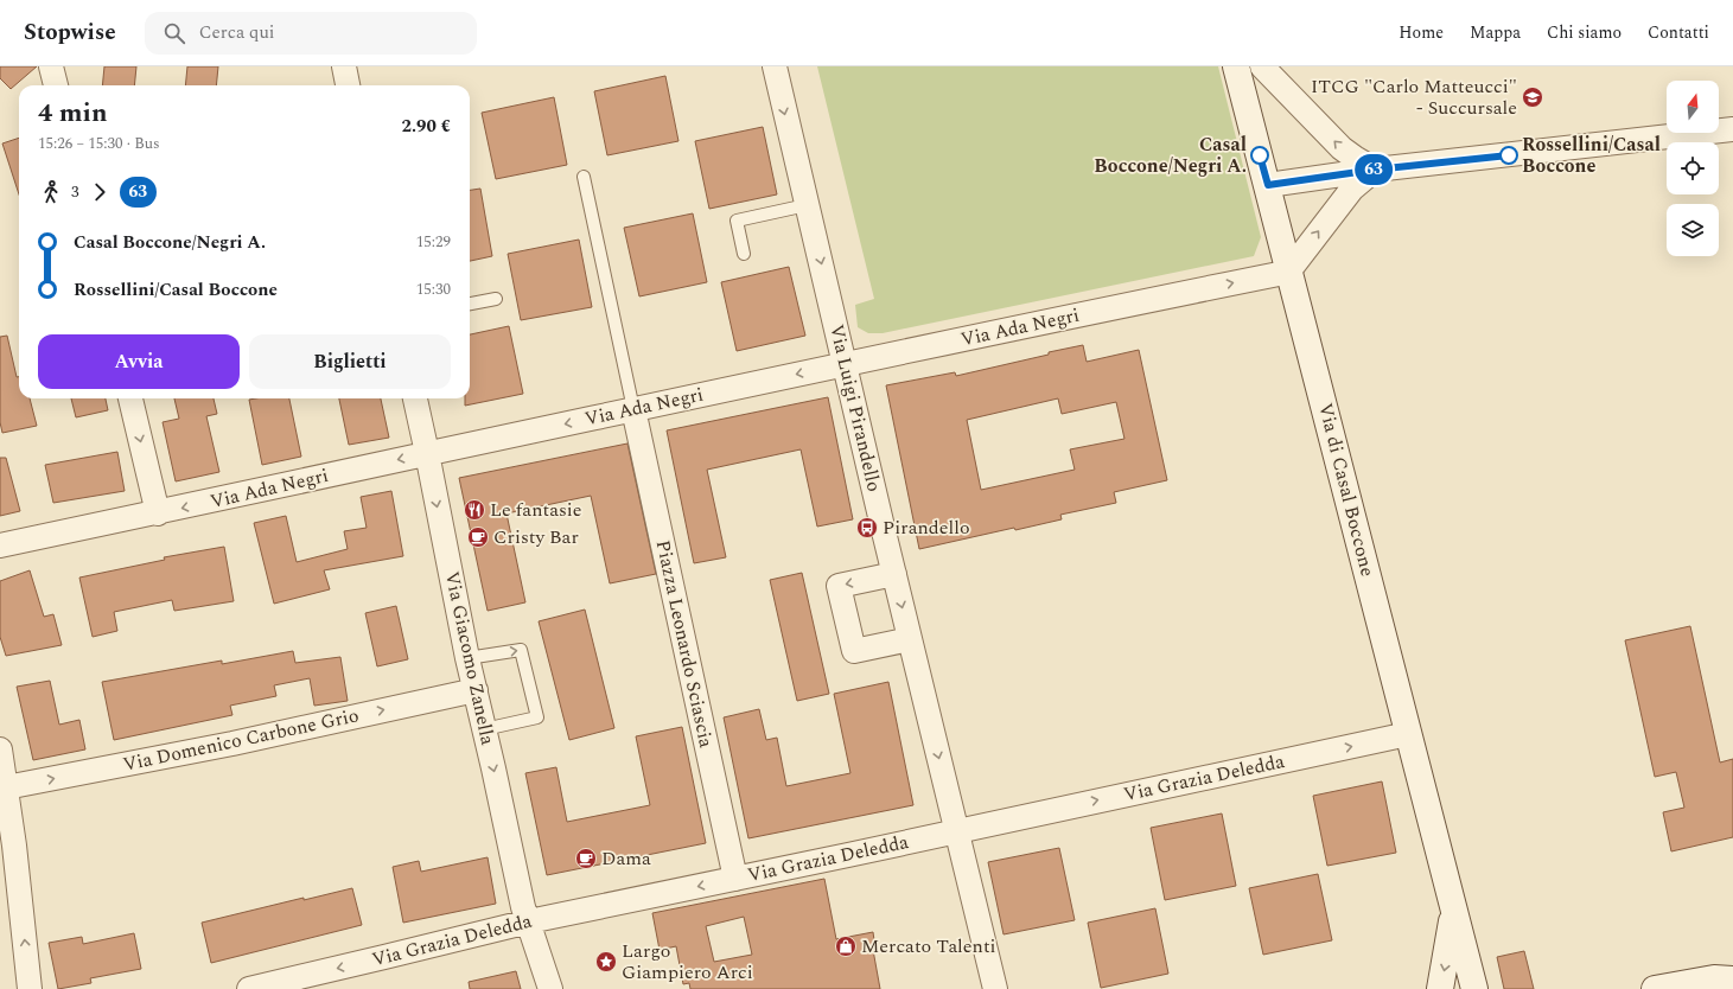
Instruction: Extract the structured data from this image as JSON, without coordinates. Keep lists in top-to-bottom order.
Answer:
{
  "streets": {
    "street": [
      "Via Ada Negri",
      "Via Luigi Pirandello",
      "Via di Casal Boccone",
      "Piazza Leonardo Sciascia",
      "Via Giacomo Zanella",
      "Via Domenico Carbone Grio",
      "Via Grazia Deledda"
    ]
  },
  "crossings": [
    ["Via Ada Negri", "Via Luigi Pirandello"],
    ["Via Ada Negri", "Via di Casal Boccone"],
    ["Via Ada Negri", "Piazza Leonardo Sciascia"],
    ["Via Ada Negri", "Via Giacomo Zanella"],
    ["Via Luigi Pirandello", "Via Grazia Deledda"],
    ["Via di Casal Boccone", "Via Grazia Deledda"],
    ["Piazza Leonardo Sciascia", "Via Grazia Deledda"],
    ["Via Giacomo Zanella", "Via Domenico Carbone Grio"],
    ["Via Giacomo Zanella", "Via Grazia Deledda"]
  ],
  "one_way": ["Via Luigi Pirandello", "Via Giacomo Zanella", "Via Domenico Carbone Grio"],
  "places": {
    "school or university": ["ITCG \"Carlo Matteucci\" - Succursale"],
    "other": ["Casal Boccone/Negri A.", "Rossellini/Casal Boccone"],
    "restaurant": ["Le fantasie"],
    "bus stop": ["Pirandello"],
    "cafe": ["Cristy Bar", "Dama"],
    "shop": ["Mercato Talenti"],
    "place": ["Largo Giampiero Arci"]
  },
  "lines": ["bus line 63"],
  "north": "top",
  "page": {
    "header": "Stopwise",
    "search": "Cerca qui",
    "nav": [
      "Home",
      "Mappa",
      "Chi siamo",
      "Contatti"
    ],
    "on_map": "63",
    "heading": ["4 min", "15:26 – 15:30 · Bus", "2.90 €"],
    "legs": ["3", "63"],
    "list": [
      {
        "name": "Casal Boccone/Negri A.",
        "value": "15:29"
      },
      {
        "name": "Rossellini/Casal Boccone",
        "value": "15:30"
      }
    ],
    "buttons": ["Avvia", "Biglietti"]
  }
}
